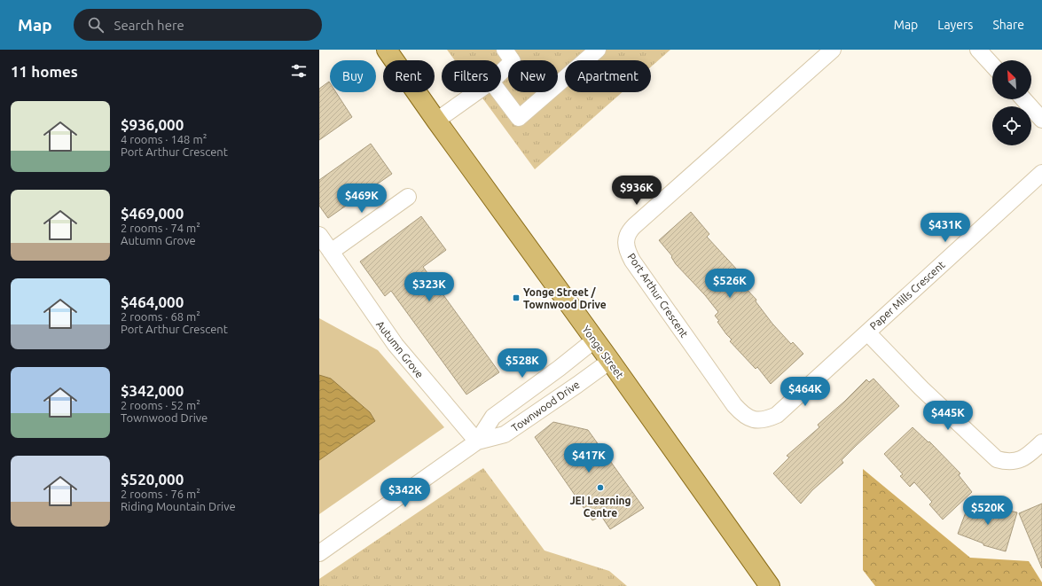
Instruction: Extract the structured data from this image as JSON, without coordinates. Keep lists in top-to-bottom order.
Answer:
{
  "streets": {
    "main road": ["Yonge Street"],
    "street": [
      "Port Arthur Crescent",
      "Paper Mills Crescent",
      "Autumn Grove",
      "Townwood Drive"
    ]
  },
  "crossings": [
    ["Port Arthur Crescent", "Paper Mills Crescent"],
    ["Autumn Grove", "Townwood Drive"],
    ["Yonge Street", "Townwood Drive"]
  ],
  "places": {
    "transit": ["Yonge Street / Townwood Drive"],
    "other": ["JEI Learning Centre"]
  },
  "north": "top left",
  "page": {
    "header": "Map",
    "search": "Search here",
    "nav": ["Map", "Layers", "Share"],
    "heading": "11 homes",
    "chip": [
      "Buy",
      "Rent",
      "Filters",
      "New",
      "Apartment"
    ],
    "list": [
      {
        "name": "$936,000",
        "note": "4 rooms · 148 m² · Port Arthur Crescent"
      },
      {
        "name": "$469,000",
        "note": "2 rooms · 74 m² · Autumn Grove"
      },
      {
        "name": "$464,000",
        "note": "2 rooms · 68 m² · Port Arthur Crescent"
      },
      {
        "name": "$342,000",
        "note": "2 rooms · 52 m² · Townwood Drive"
      },
      {
        "name": "$520,000",
        "note": "2 rooms · 76 m² · Riding Mountain Drive"
      }
    ],
    "price": [
      "$936K",
      "$469K",
      "$431K",
      "$526K",
      "$323K",
      "$528K",
      "$464K",
      "$445K",
      "$417K",
      "$342K",
      "$520K"
    ]
  }
}
